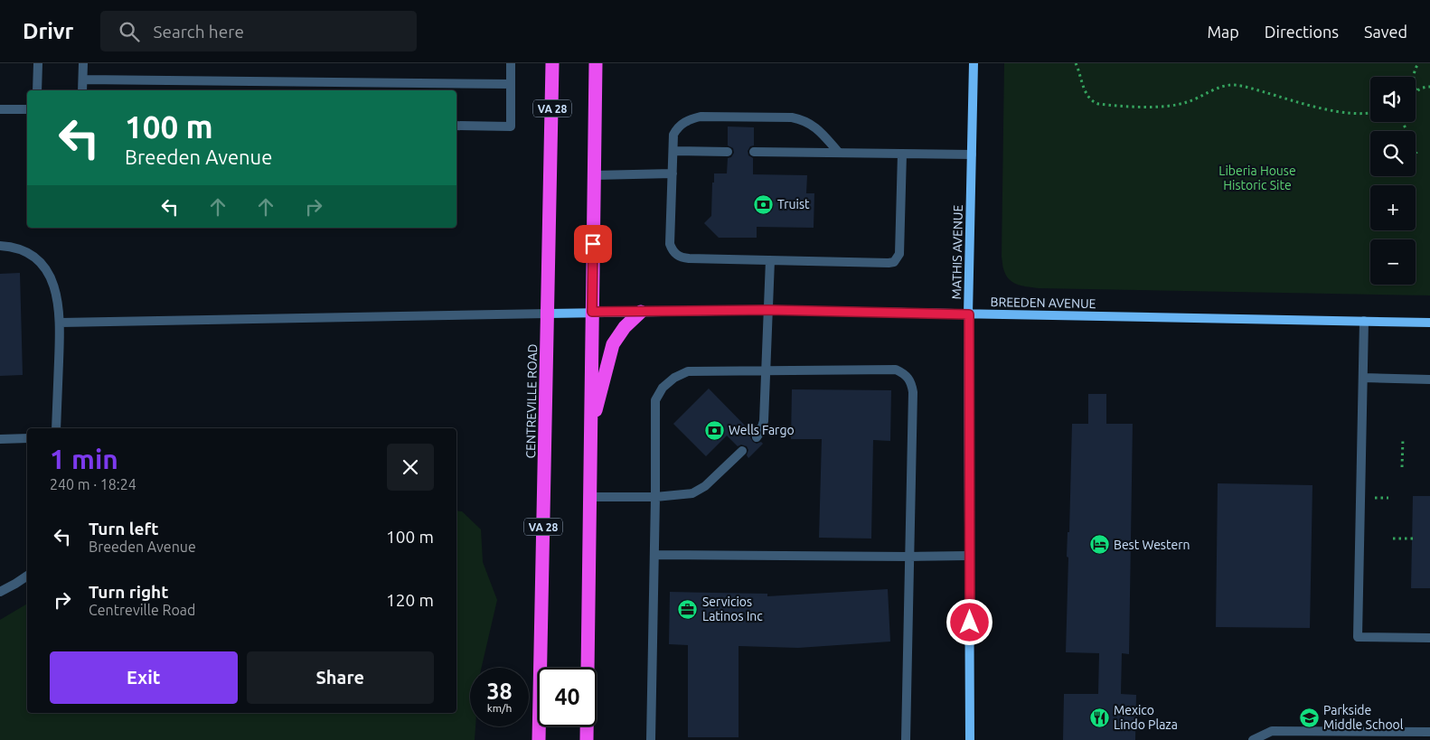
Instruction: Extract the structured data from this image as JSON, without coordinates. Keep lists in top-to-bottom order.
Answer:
{
  "streets": {
    "highway": ["VA 28", "CENTREVILLE ROAD"],
    "street": ["MATHIS AVENUE", "BREEDEN AVENUE"]
  },
  "crossings": [
    ["MATHIS AVENUE", "BREEDEN AVENUE"],
    ["BREEDEN AVENUE", "CENTREVILLE ROAD"]
  ],
  "parks": ["Liberia House Historic Site"],
  "places": {
    "bank": ["Truist", "Wells Fargo"],
    "hotel": ["Best Western"],
    "office": ["Servicios Latinos Inc"],
    "restaurant": ["Mexico Lindo Plaza"],
    "school or university": ["Parkside Middle School"]
  },
  "page": {
    "header": "Drivr",
    "search": "Search here",
    "nav": ["Map", "Directions", "Saved"],
    "map_buttons": ["+", "−"],
    "turn": ["100 m", "Breeden Avenue"],
    "heading": ["1 min", "240 m · 18:24"],
    "list": [
      {
        "name": "Turn left",
        "note": "Breeden Avenue",
        "value": "100 m"
      },
      {
        "name": "Turn right",
        "note": "Centreville Road",
        "value": "120 m"
      }
    ],
    "buttons": ["Exit", "Share"],
    "speed": "38 km/h",
    "limit": "40"
  }
}
